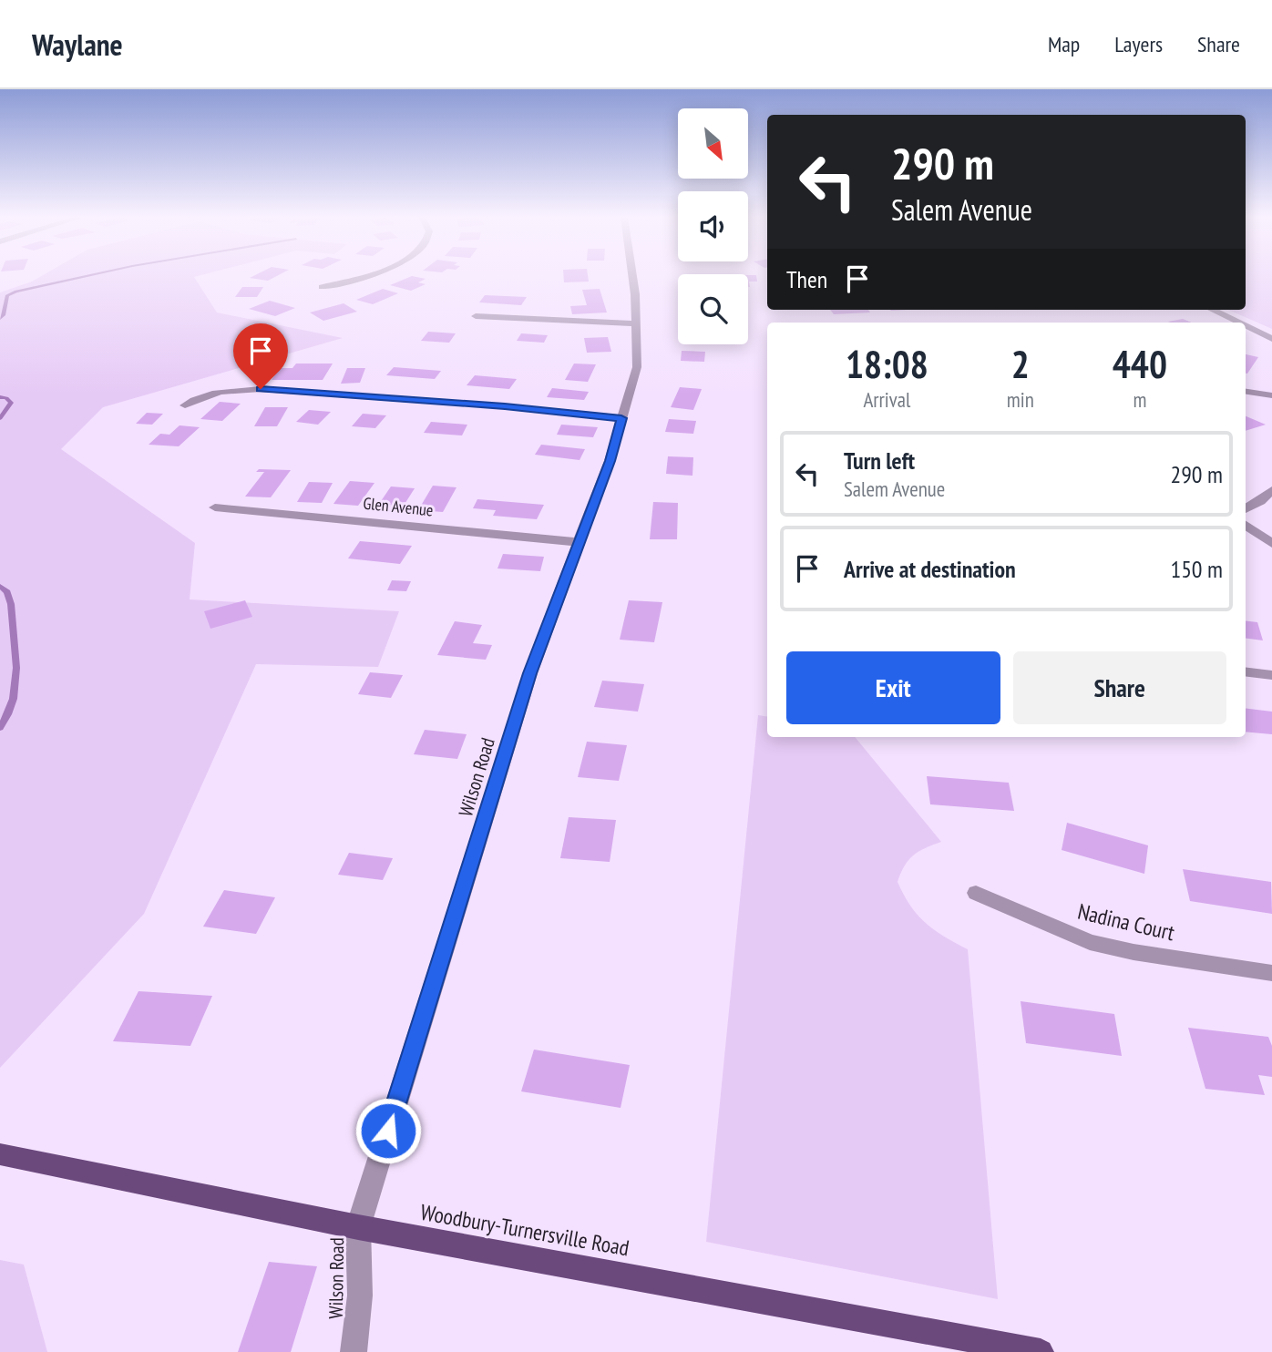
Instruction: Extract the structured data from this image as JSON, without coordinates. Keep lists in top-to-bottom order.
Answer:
{
  "streets": {
    "main road": ["Woodbury-Turnersville Road"],
    "street": ["Glen Avenue", "Wilson Road", "Nadina Court"]
  },
  "crossings": [
    ["Glen Avenue", "Wilson Road"],
    ["Wilson Road", "Woodbury-Turnersville Road"]
  ],
  "north": "bottom right",
  "page": {
    "header": "Waylane",
    "nav": ["Map", "Layers", "Share"],
    "turn": ["290 m", "Salem Avenue"],
    "then": "Then",
    "eta": [
      "18:08",
      "Arrival",
      "2",
      "min",
      "440",
      "m"
    ],
    "list": [
      {
        "name": "Turn left",
        "note": "Salem Avenue",
        "value": "290 m"
      },
      {
        "name": "Arrive at destination",
        "value": "150 m"
      }
    ],
    "buttons": ["Exit", "Share"]
  }
}
